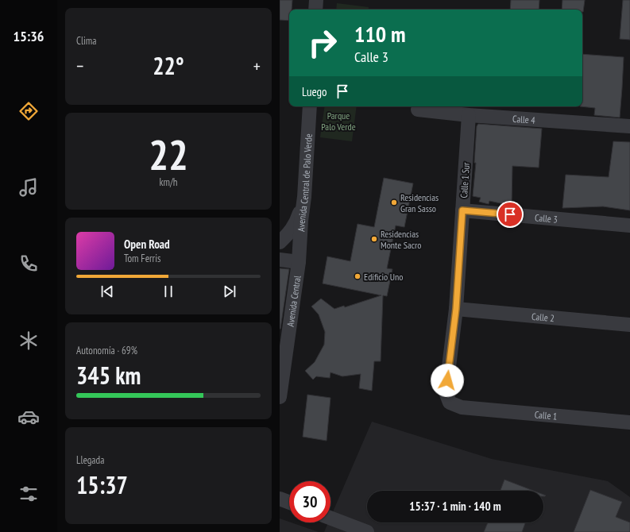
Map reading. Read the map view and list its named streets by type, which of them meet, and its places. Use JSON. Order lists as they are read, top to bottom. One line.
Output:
{"streets":{"street":["Calle 4","Calle 1 Sur","Avenida Central de Palo Verde","Calle 3","Avenida Central","Calle 2","Calle 1"]},"crossings":[["Calle 4","Calle 1 Sur"],["Calle 1 Sur","Calle 3"],["Calle 1 Sur","Calle 2"],["Calle 1 Sur","Calle 1"],["Avenida Central de Palo Verde","Avenida Central"]],"parks":["Parque Palo Verde"],"places":["Residencias Gran Sasso","Residencias Monte Sacro","Edificio Uno"],"page":{"tabs":"15:36","tile":["Clima",["22","km/h"],["Autonomía · 69%","345 km"],["Llegada","15:37"]],"turn":["110 m","Calle 3"],"heat":["−","22°","+"],"then":"Luego","song":["Open Road","Tom Ferris"],"limit":"30","trip":"15:37 · 1 min · 140 m"}}
